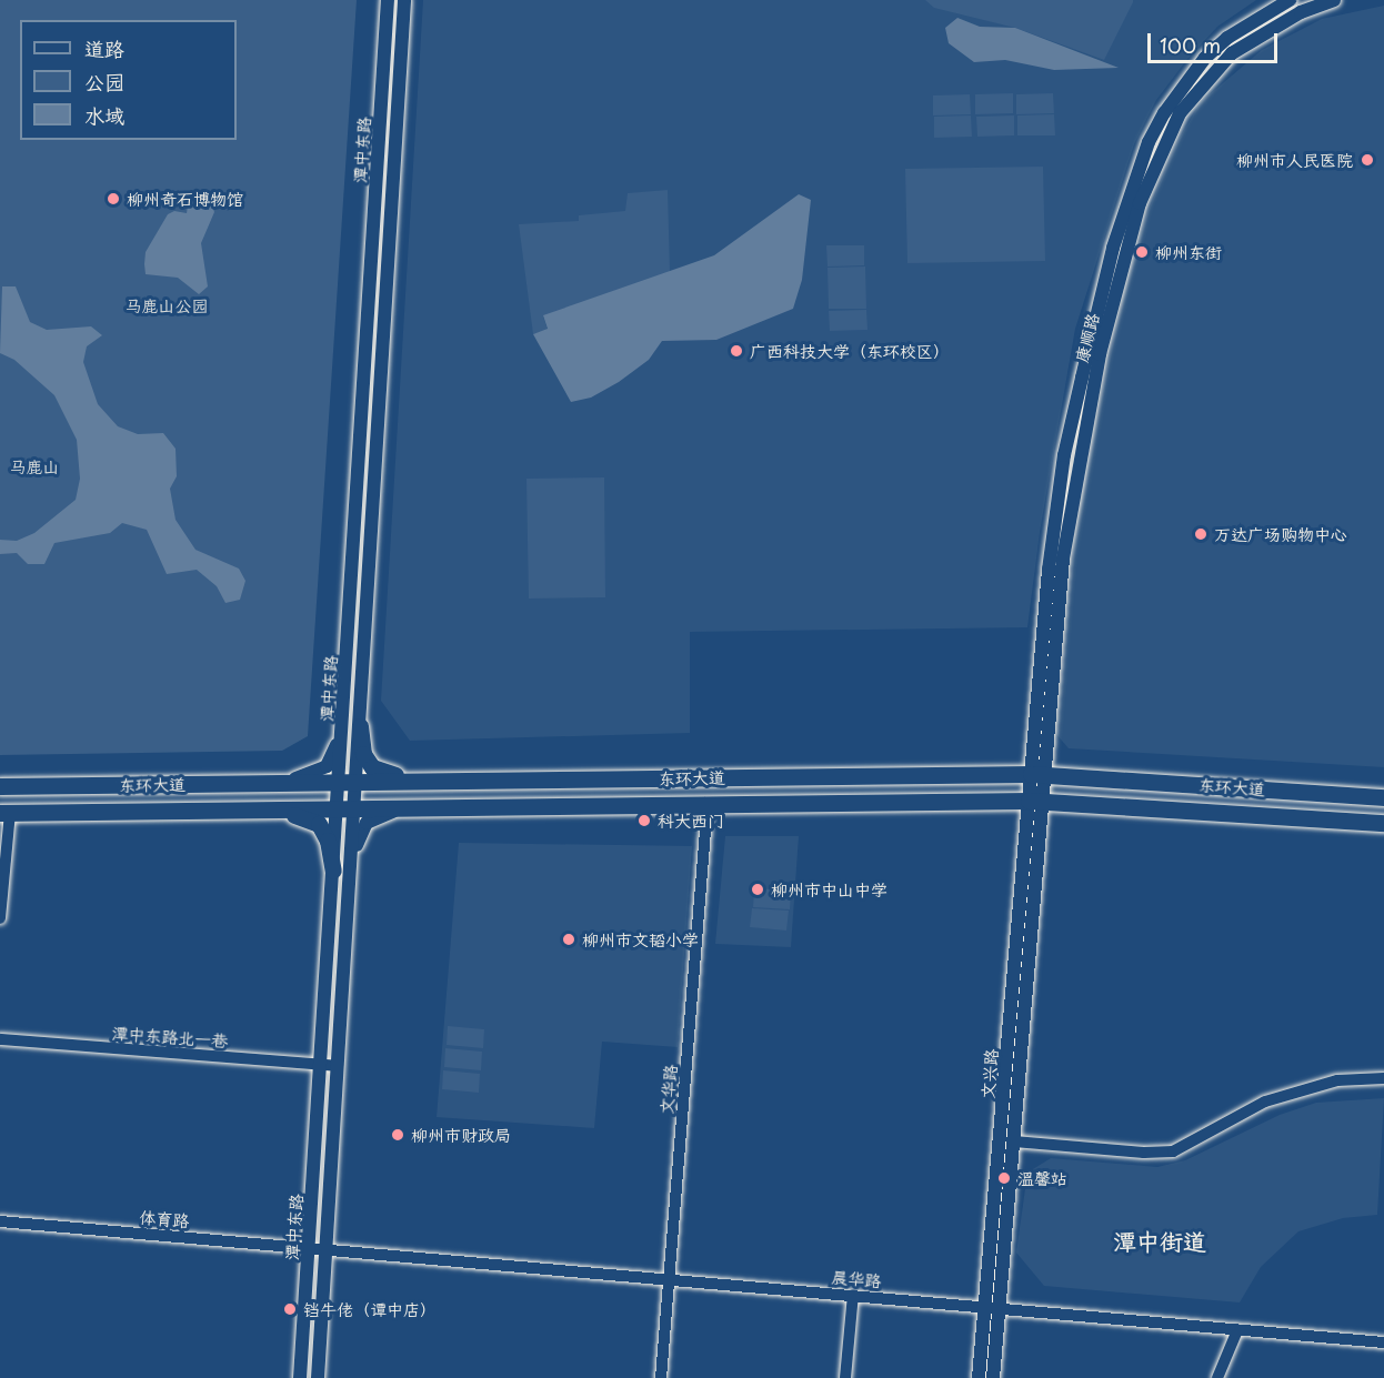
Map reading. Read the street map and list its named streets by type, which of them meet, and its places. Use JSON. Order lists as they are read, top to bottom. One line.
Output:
{"streets":{"highway":["东环大道"],"main road":["潭中东路","康顺路","文兴路"],"street":["潭中东路北一巷","文华路","体育路","晨华路"]},"crossings":[["潭中东路","东环大道"],["潭中东路","潭中东路北一巷"],["潭中东路","体育路"],["潭中东路","晨华路"],["康顺路","东环大道"],["康顺路","文兴路"],["东环大道","文兴路"],["东环大道","文华路"],["文兴路","晨华路"],["文华路","晨华路"],["体育路","晨华路"]],"districts":["潭中街道"],"parks":["马鹿山公园","马鹿山"],"places":["柳州市人民医院","柳州奇石博物馆","柳州东街","广西科技大学（东环校区）","万达广场购物中心","科大西门","柳州市中山中学","柳州市文韬小学","柳州市财政局","温馨站","铛牛佬（谭中店）"],"legend":["道路","公园","水域"],"scale_bar":"100 m"}
